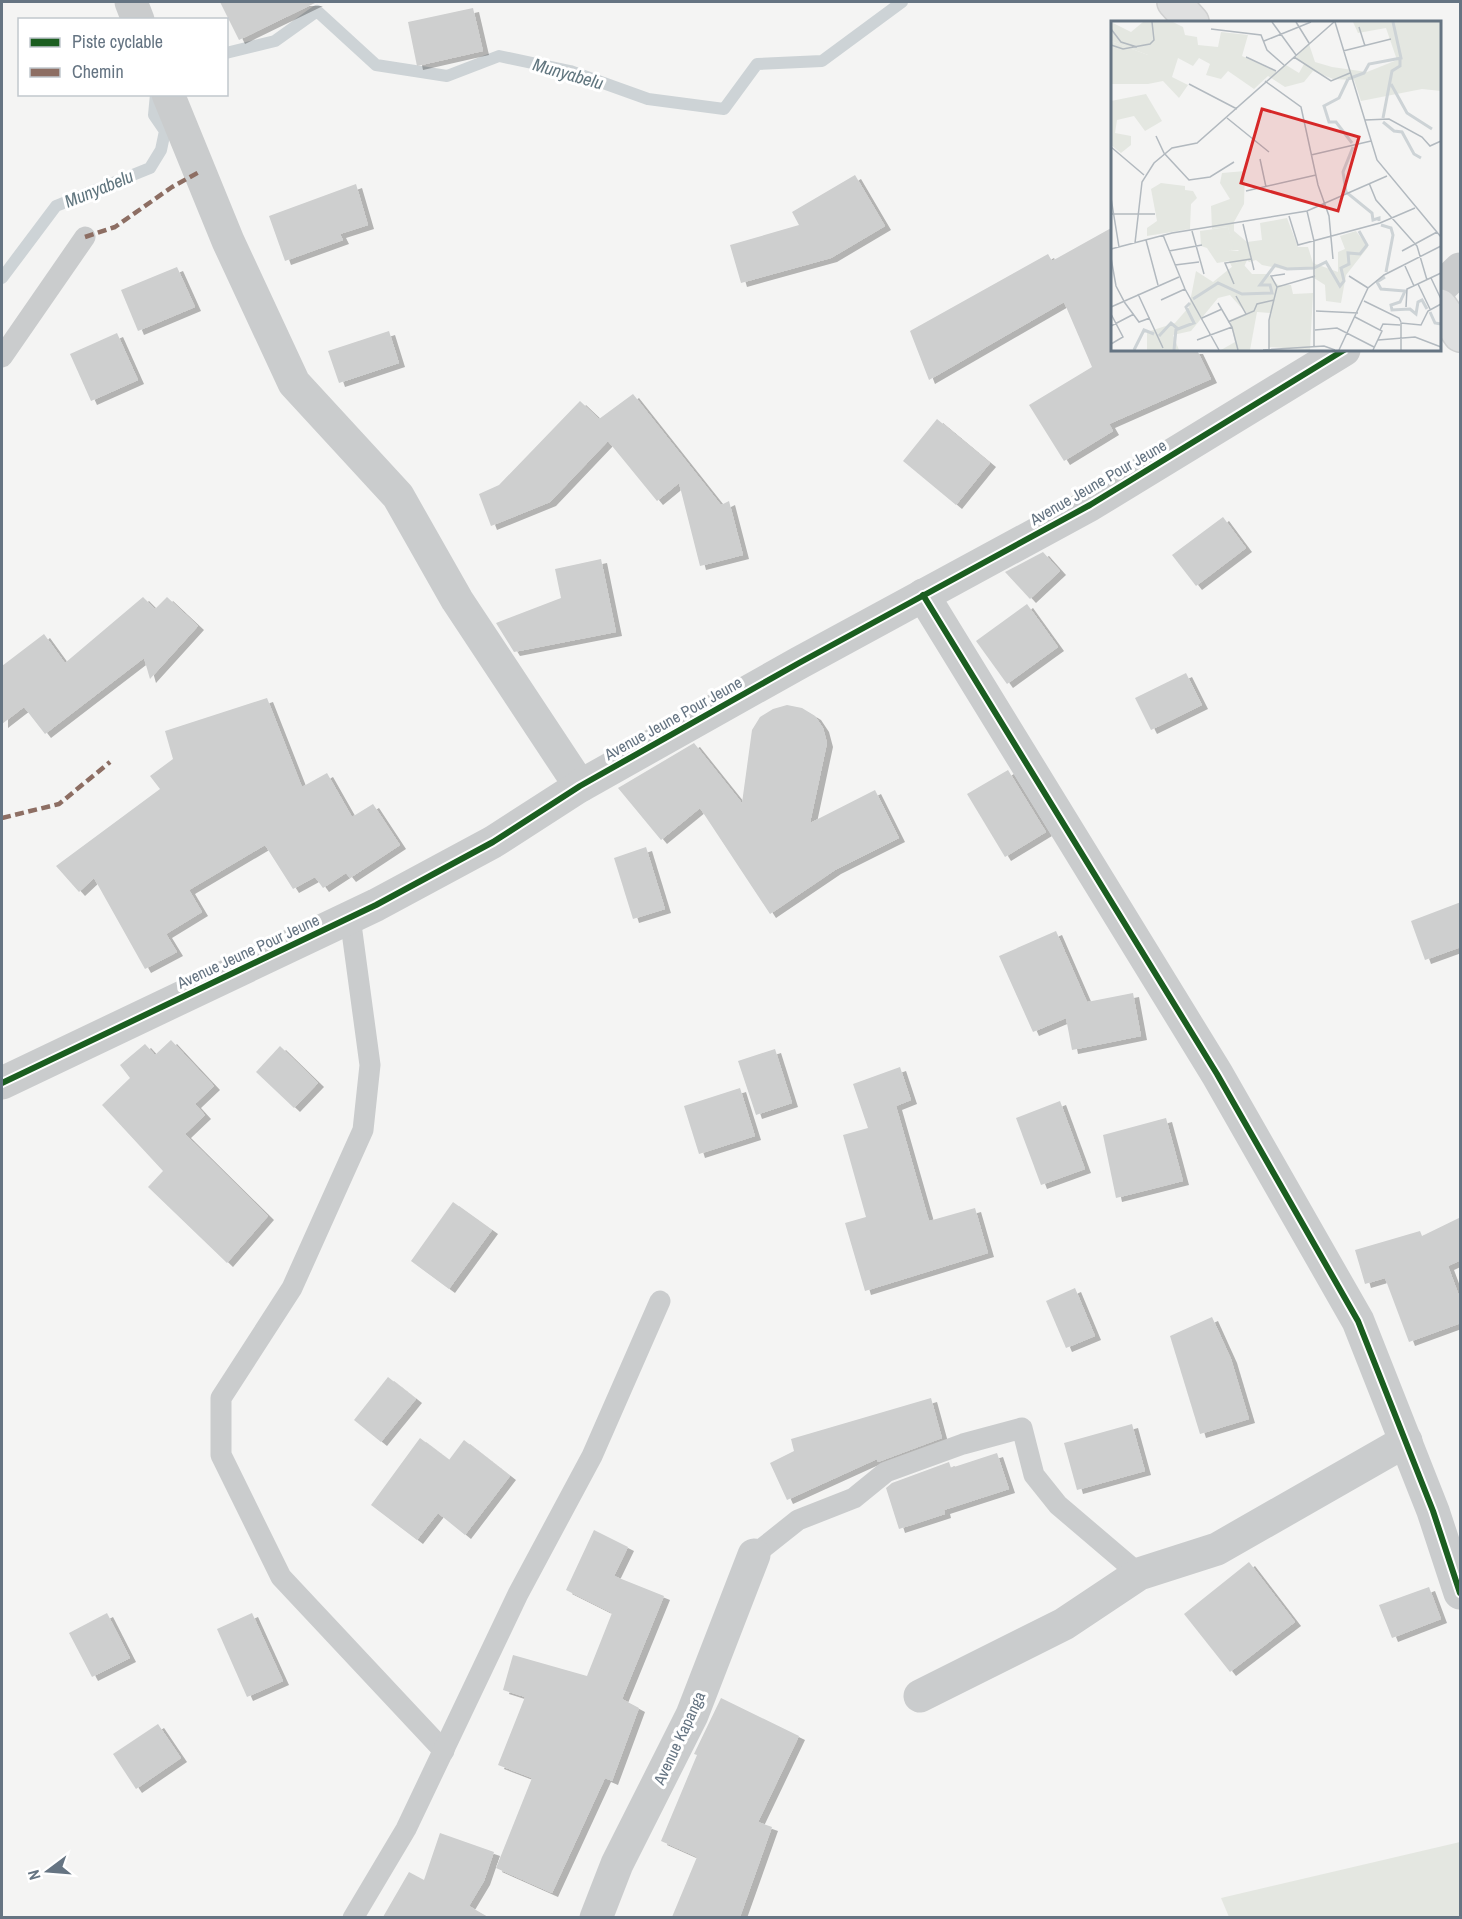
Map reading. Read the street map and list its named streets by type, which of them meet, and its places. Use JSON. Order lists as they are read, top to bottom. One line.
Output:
{"streets":{"street":["Avenue Jeune Pour Jeune","Avenue Kapanga"]},"water":["Munyabelu"],"legend":["Piste cyclable","Chemin"],"north":"left"}
